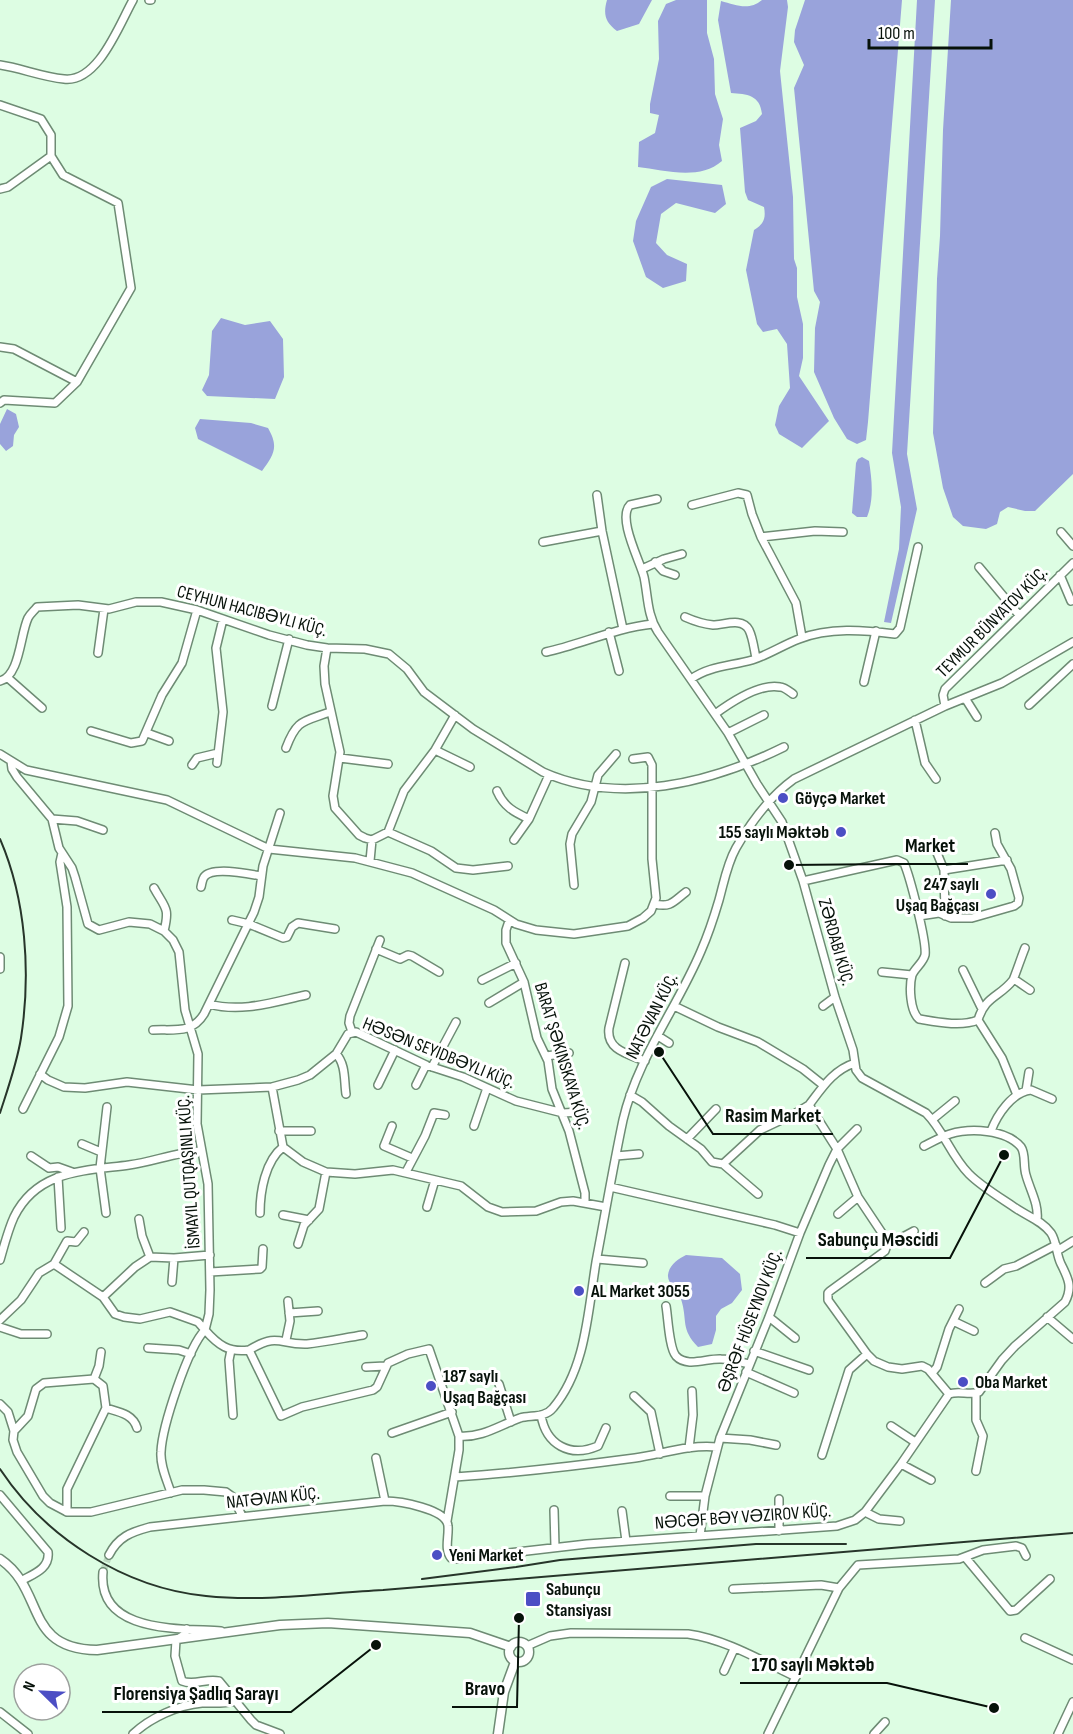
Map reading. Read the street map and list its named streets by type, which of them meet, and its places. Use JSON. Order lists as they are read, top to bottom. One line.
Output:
{"streets":{"street":["TEYMUR BÜNYATOV KÜÇ.","ZƏRDABI KÜÇ.","NATƏVAN KÜÇ.","HƏSƏN SEYIDBƏYLI KÜÇ.","BARAT ŞƏKINSKAYA KÜÇ.","ƏŞRƏF HÜSEYNOV KÜÇ.","NƏCƏF BƏY VƏZIROV KÜÇ."]},"crossings":[["TEYMUR BÜNYATOV KÜÇ.","NATƏVAN KÜÇ."],["ZƏRDABI KÜÇ.","NATƏVAN KÜÇ."],["NATƏVAN KÜÇ.","NƏCƏF BƏY VƏZIROV KÜÇ."],["HƏSƏN SEYIDBƏYLI KÜÇ.","BARAT ŞƏKINSKAYA KÜÇ."],["ƏŞRƏF HÜSEYNOV KÜÇ.","NƏCƏF BƏY VƏZIROV KÜÇ."]],"places":{"other":["Göyçə Market","155 saylı Məktəb","Market","247 saylı Uşaq Bağçası","Rasim Market","Sabunçu Məscidi","AL Market 3055","Oba Market","187 saylı Uşaq Bağçası","Yeni Market","Bravo","Florensiya Şadlıq Sarayı","170 saylı Məktəb"],"transit":["Sabunçu Stansiyası"]},"scale_bar":"100 m","north":"top left"}
